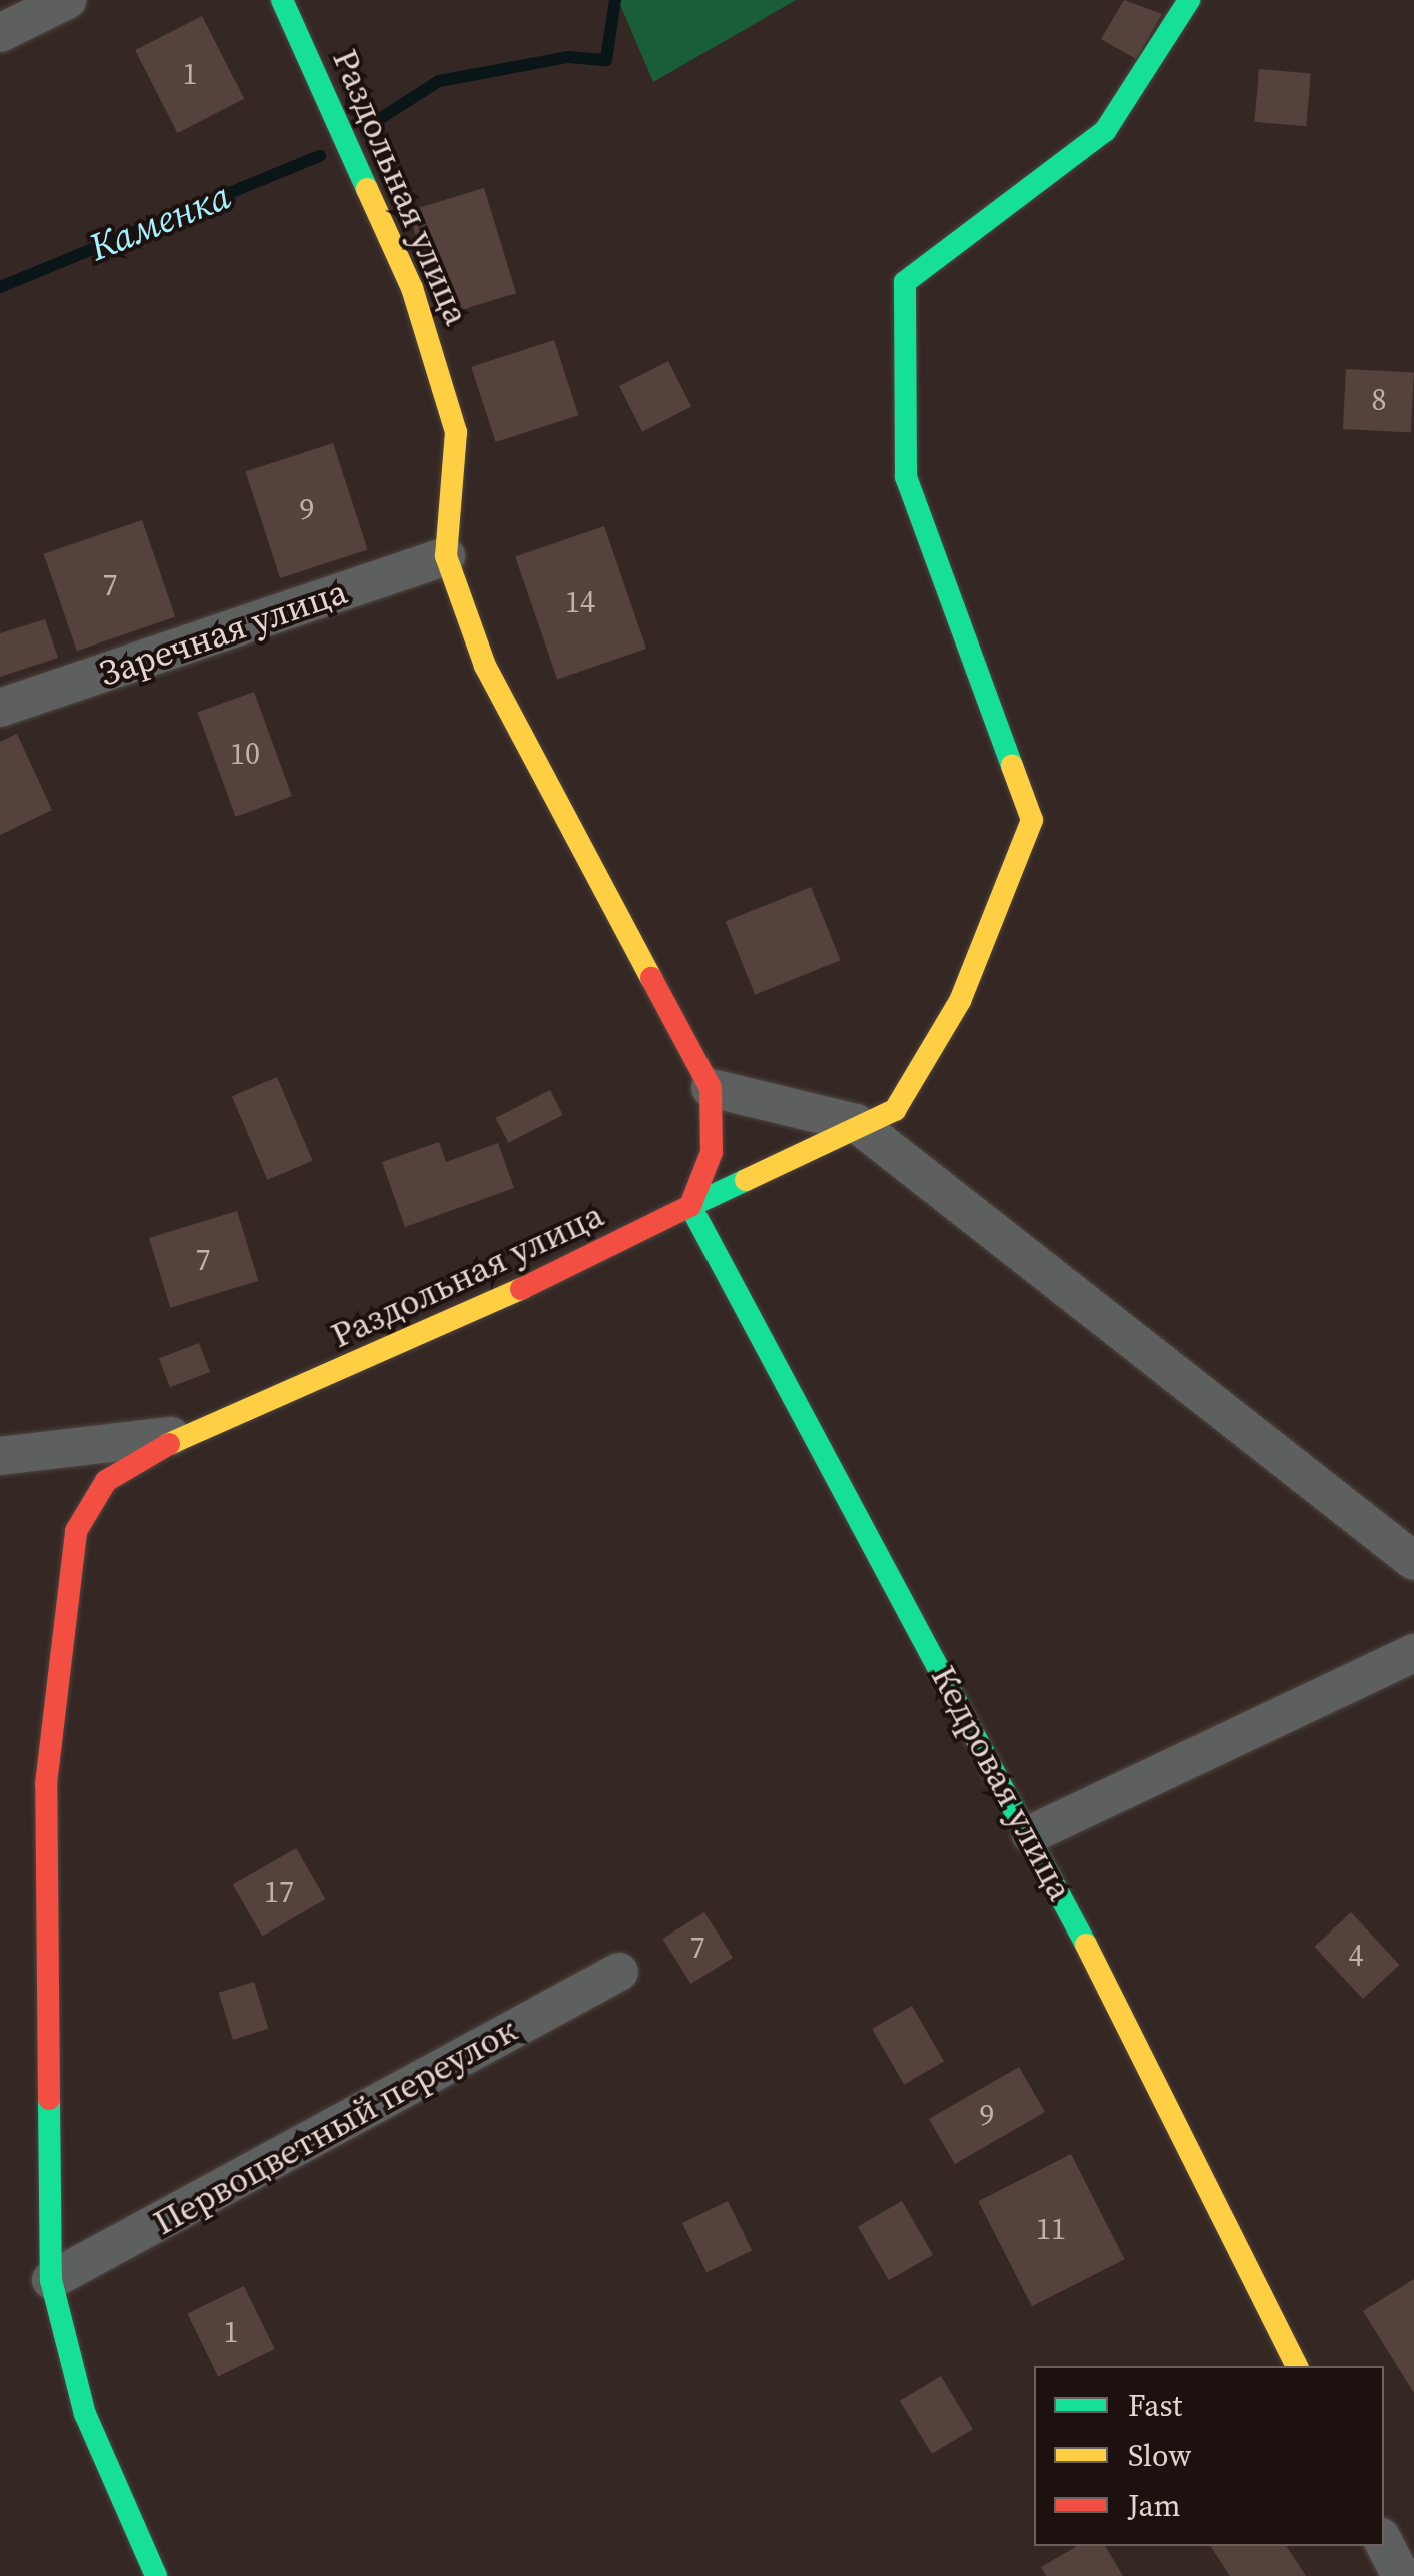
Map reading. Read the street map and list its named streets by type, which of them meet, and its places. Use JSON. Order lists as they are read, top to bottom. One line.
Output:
{"streets":{"street":["Раздольная улица","Заречная улица","Кедровая улица","Первоцветный переулок"]},"crossings":[["Раздольная улица","Заречная улица"],["Раздольная улица","Кедровая улица"],["Раздольная улица","Первоцветный переулок"]],"water":["Каменка"],"house_numbers":["1","8","9","7","14","10","7","17","7","4","9","11","1"],"legend":["Fast","Slow","Jam"]}
